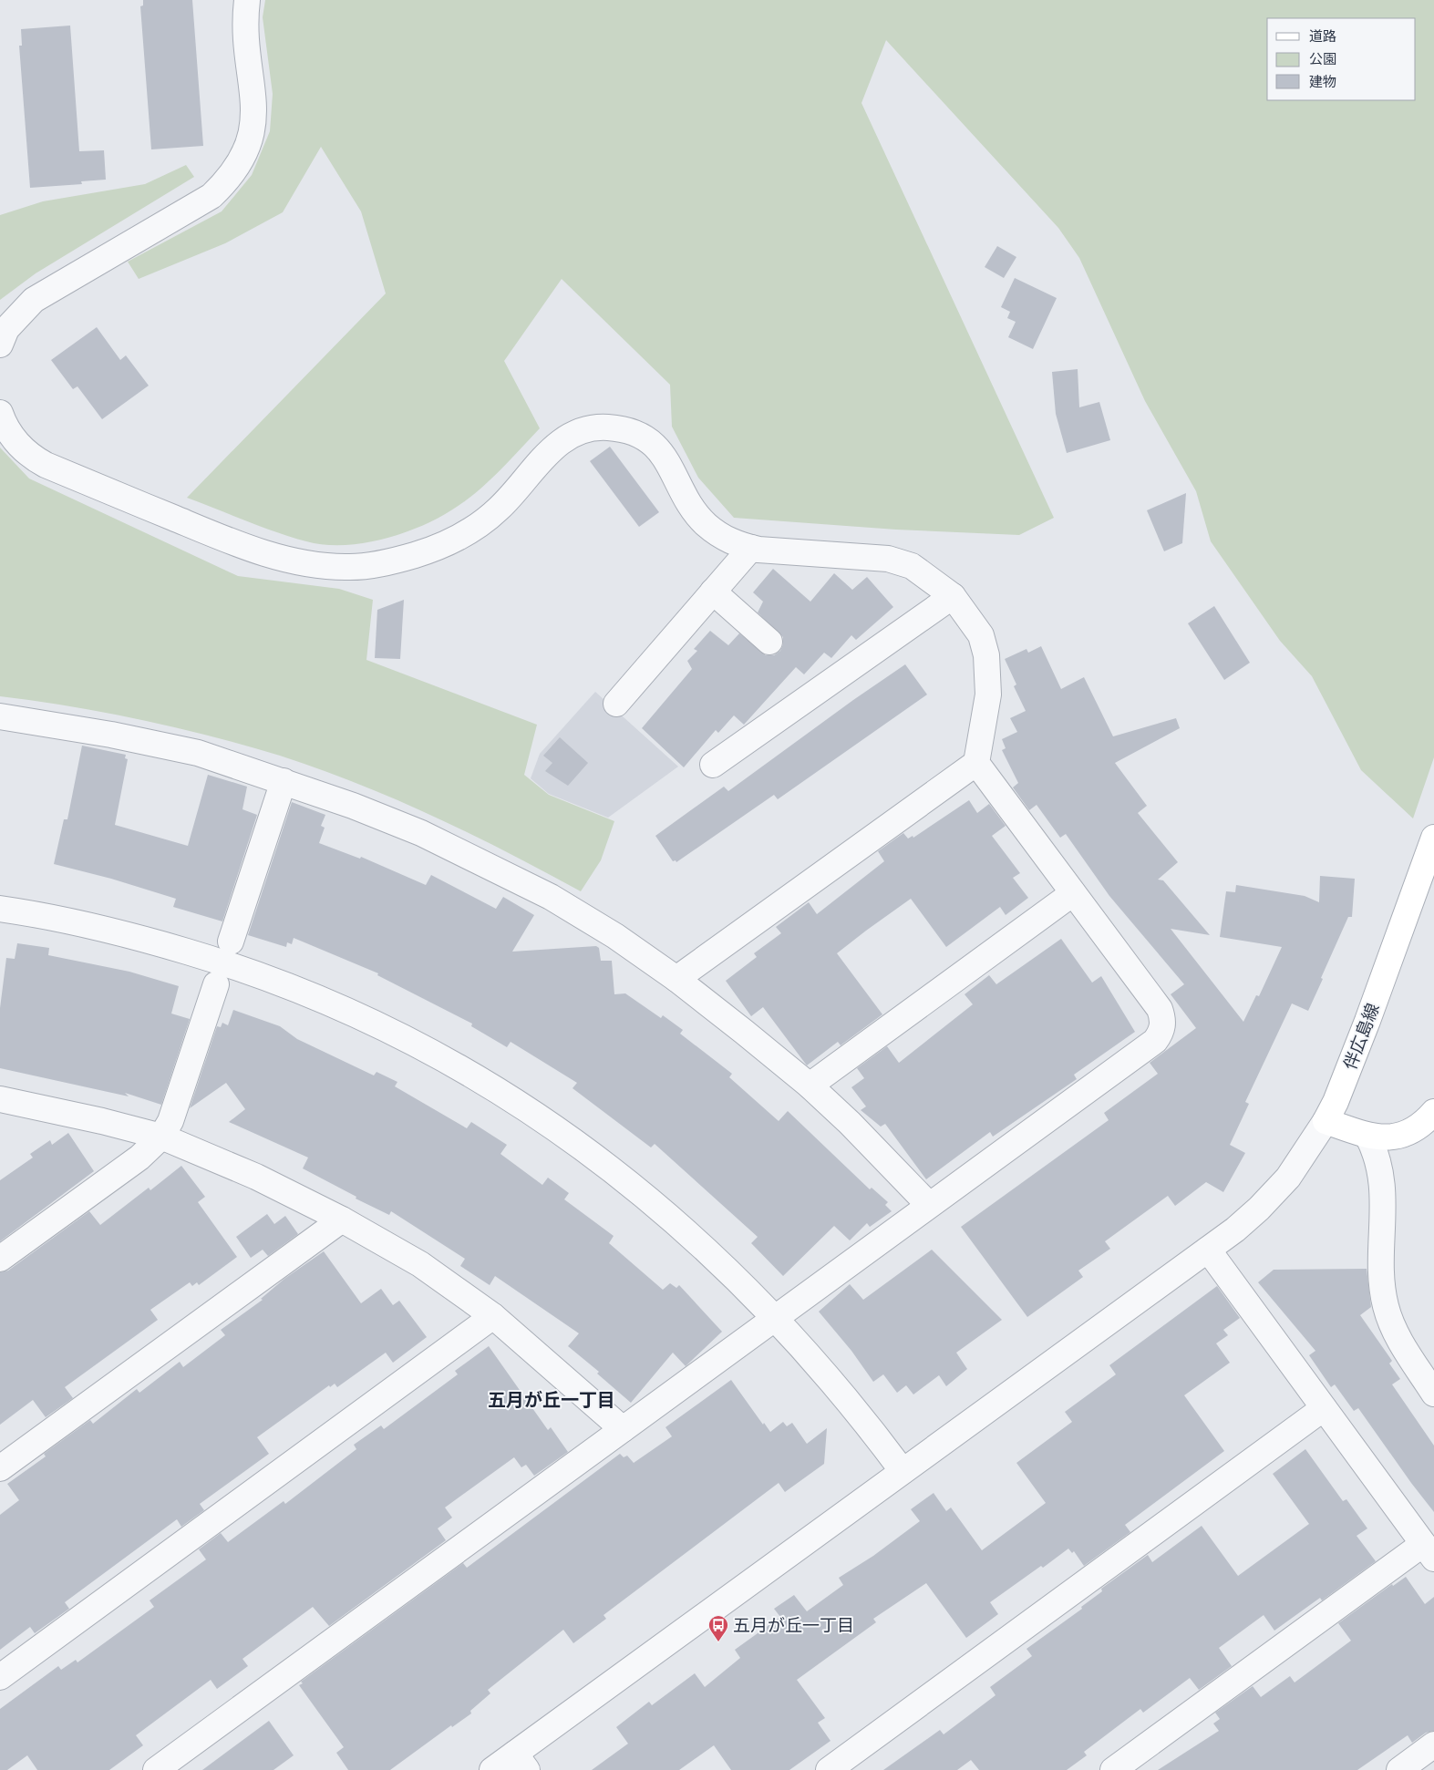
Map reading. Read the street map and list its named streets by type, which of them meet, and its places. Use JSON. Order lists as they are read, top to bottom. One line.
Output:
{"streets":{"main road":["伴広島線"]},"districts":["五月が丘一丁目"],"places":{"bus stop":["五月が丘一丁目"]},"legend":["道路","公園","建物"]}
